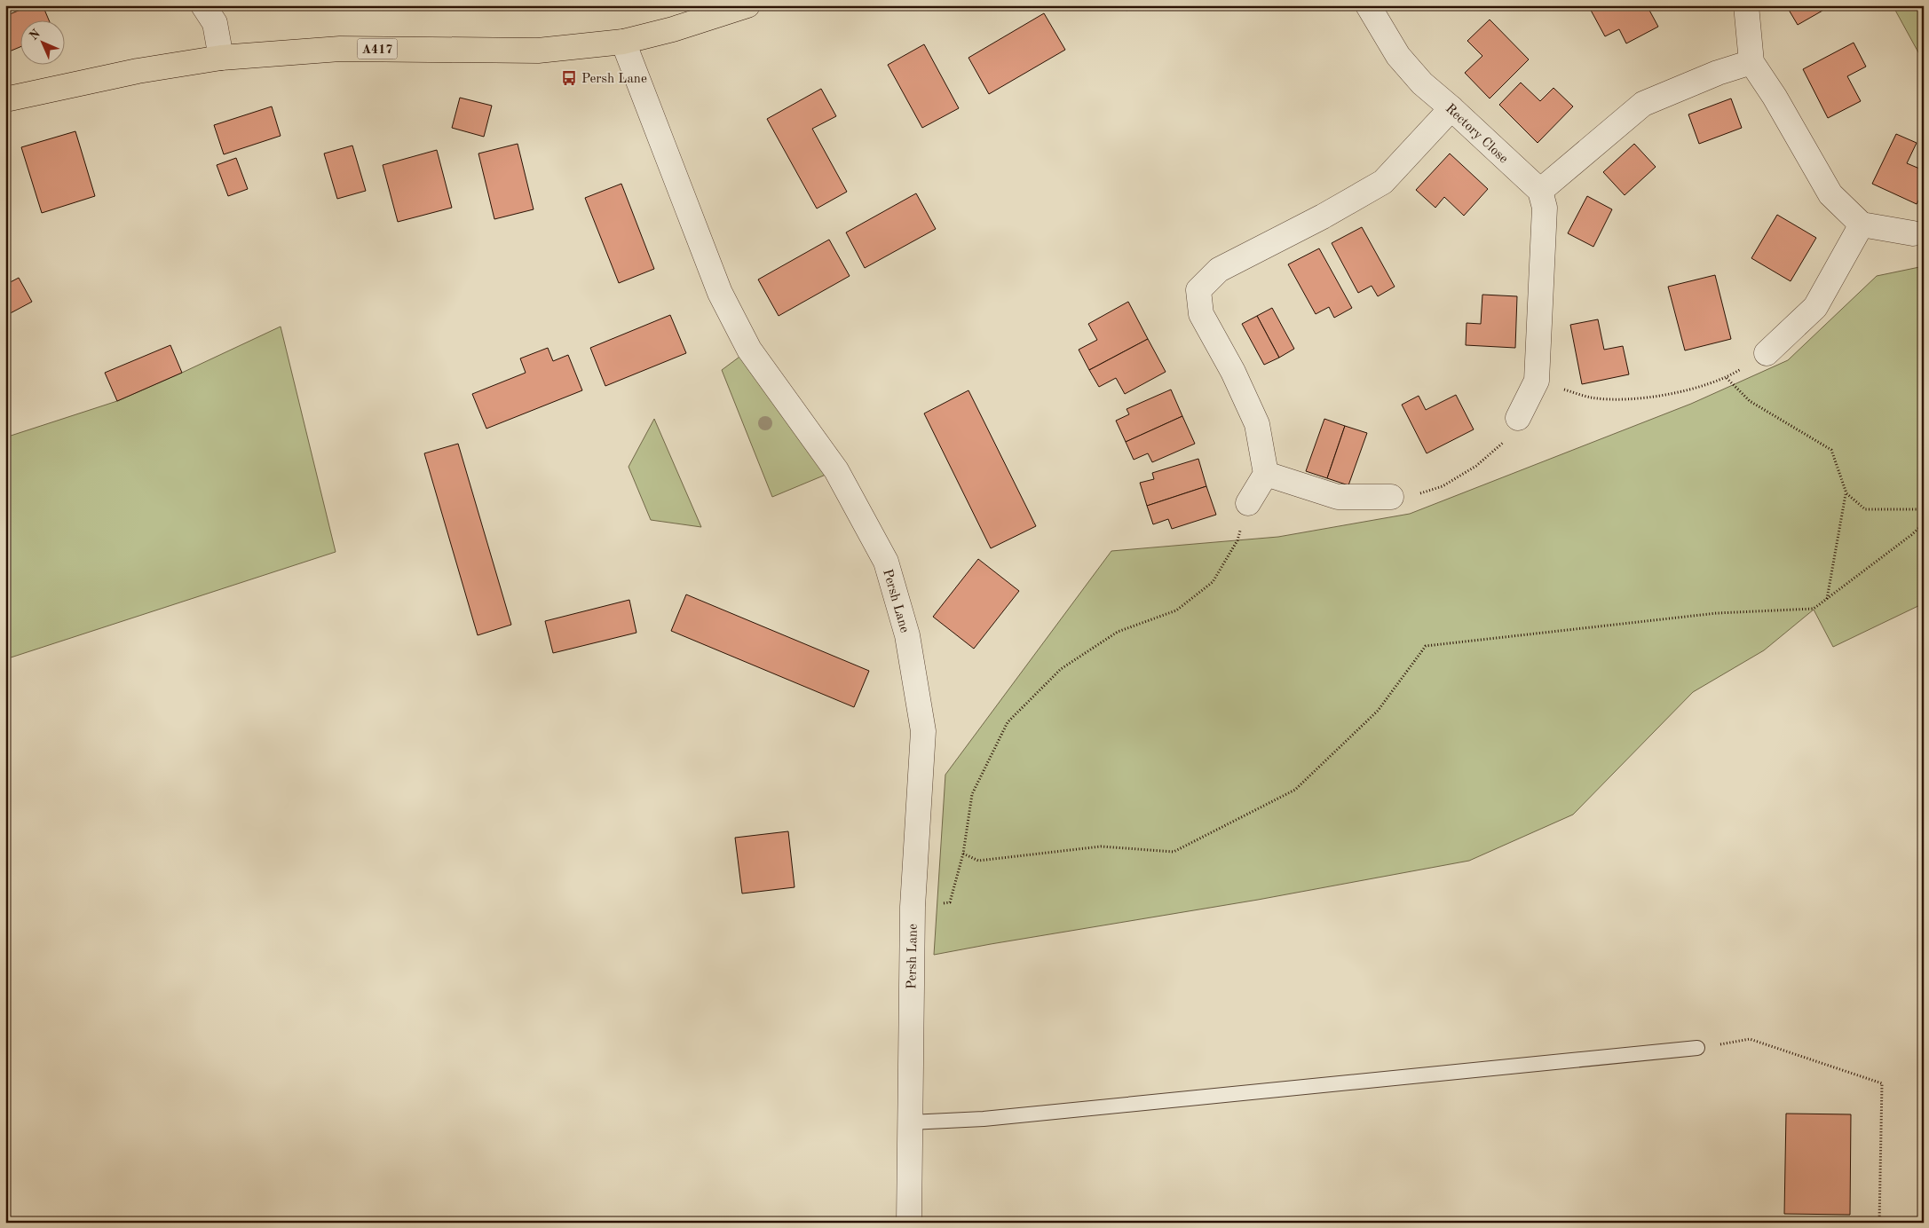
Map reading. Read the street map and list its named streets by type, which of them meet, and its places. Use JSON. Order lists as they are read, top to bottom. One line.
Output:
{"streets":{"highway":["A417"],"street":["Rectory Close","Persh Lane"]},"crossings":[["A417","Persh Lane"]],"places":{"bus stop":["Persh Lane"]},"north":"top left"}
